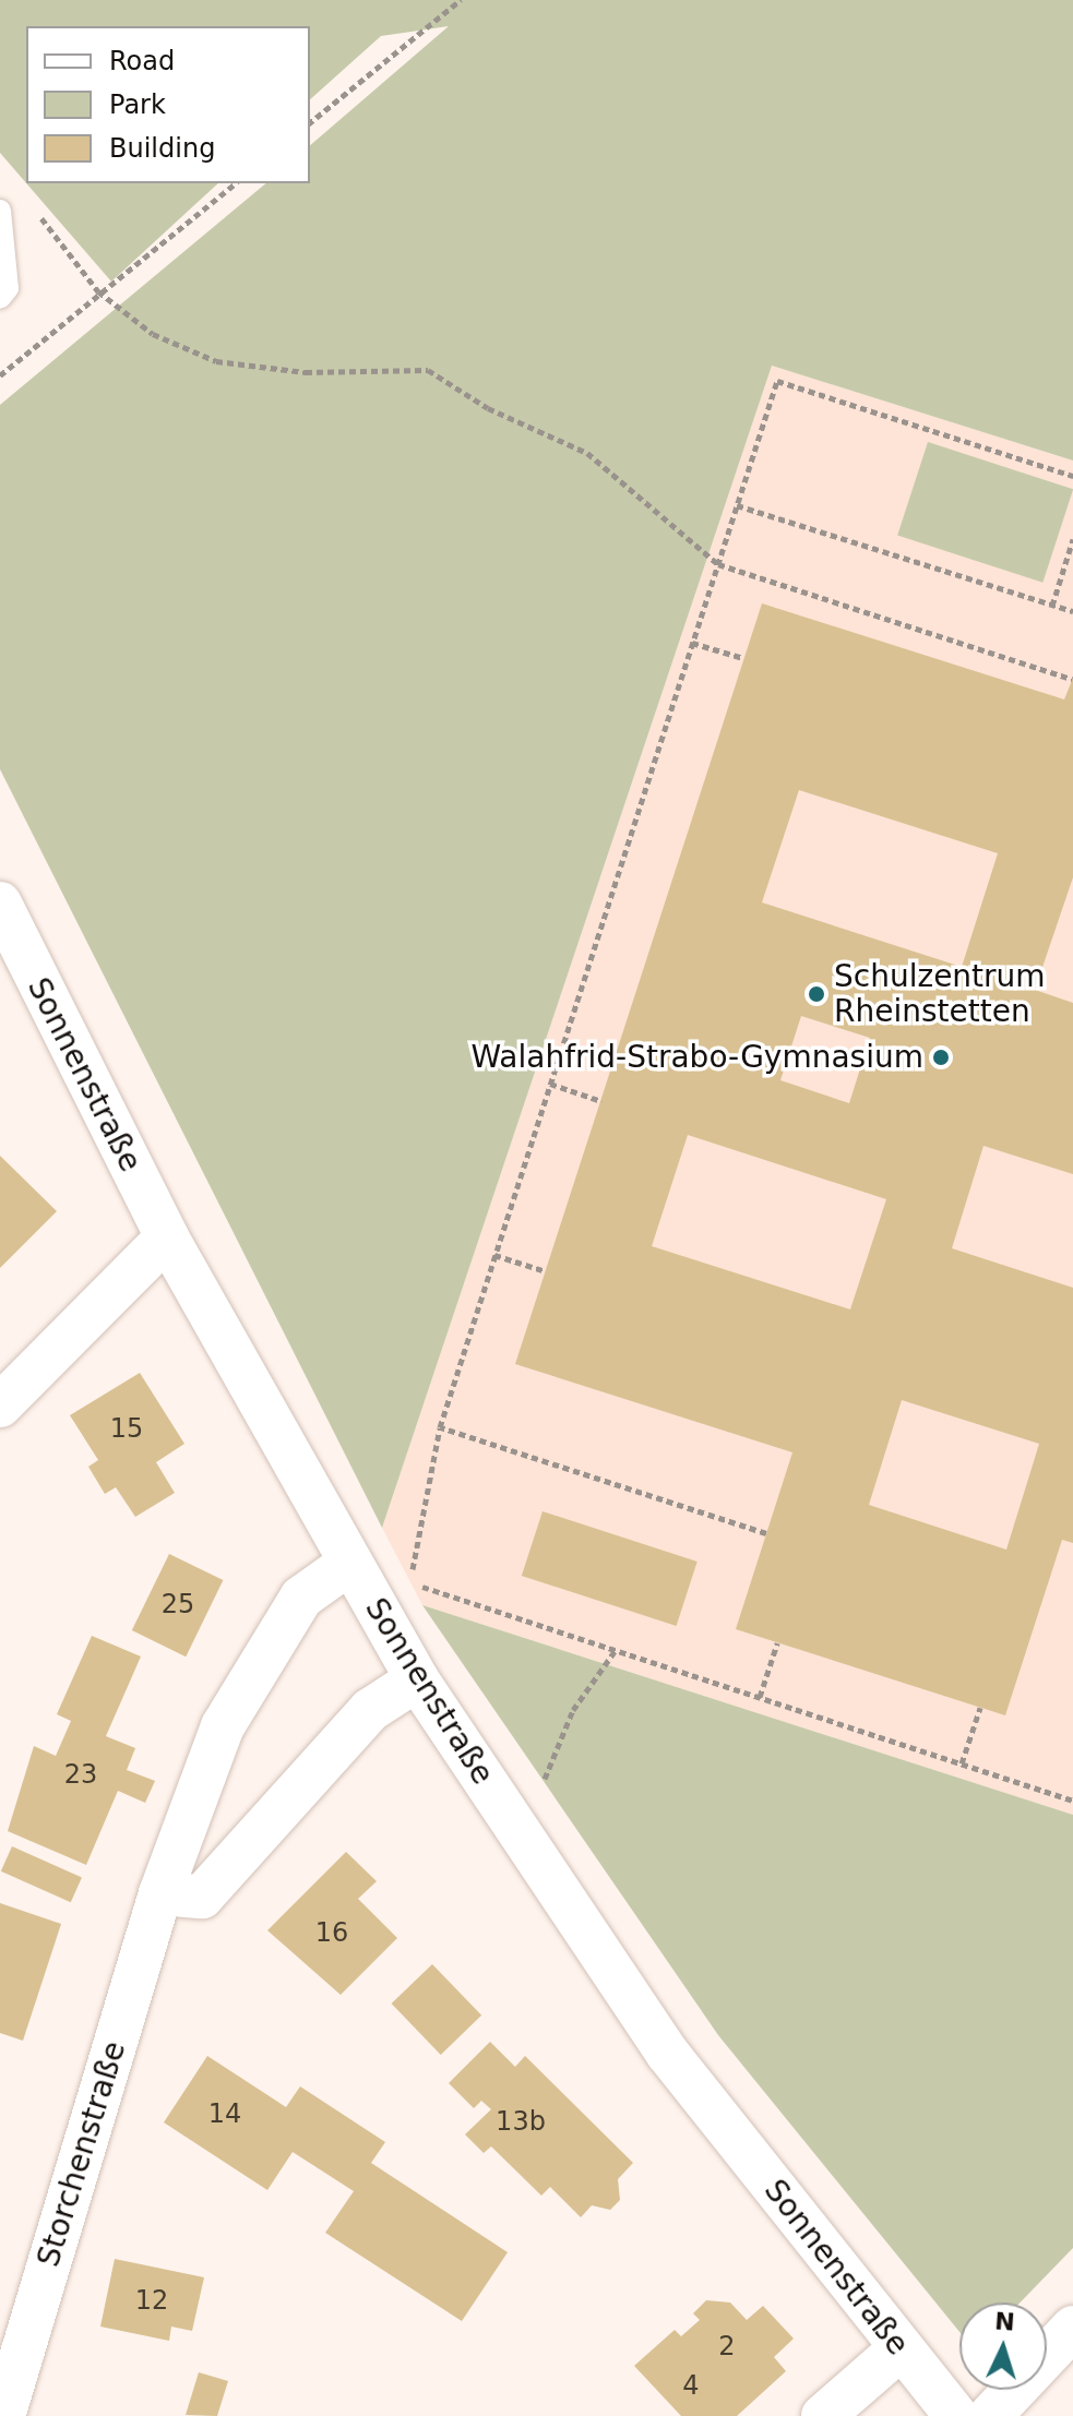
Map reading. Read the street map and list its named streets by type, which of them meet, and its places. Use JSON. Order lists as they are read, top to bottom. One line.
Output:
{"streets":{"street":["Sonnenstraße","Storchenstraße"]},"crossings":[["Sonnenstraße","Storchenstraße"]],"places":["Schulzentrum Rheinstetten","Walahfrid-Strabo-Gymnasium"],"house_numbers":["15","25","23","16","14","13b","12","2","4"],"legend":["Road","Park","Building"],"north":"top"}
